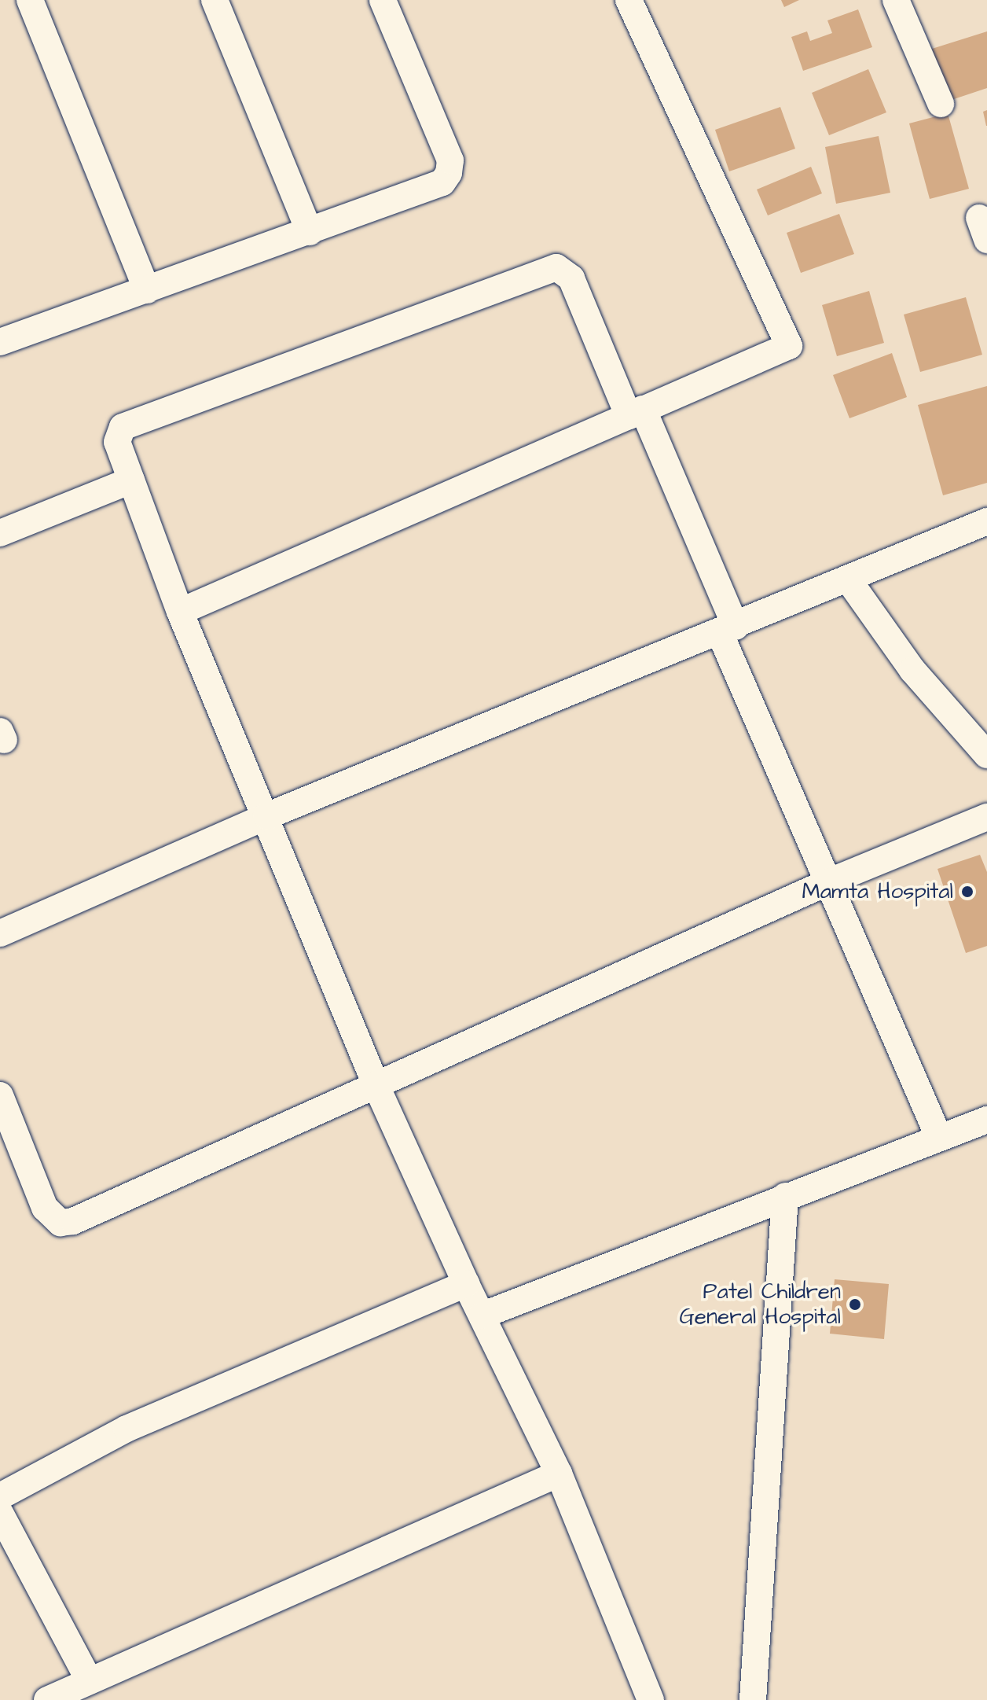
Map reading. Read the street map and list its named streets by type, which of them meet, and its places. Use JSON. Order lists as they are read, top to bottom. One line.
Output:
{"places":["Mamta Hospital","Patel Children General Hospital"]}
